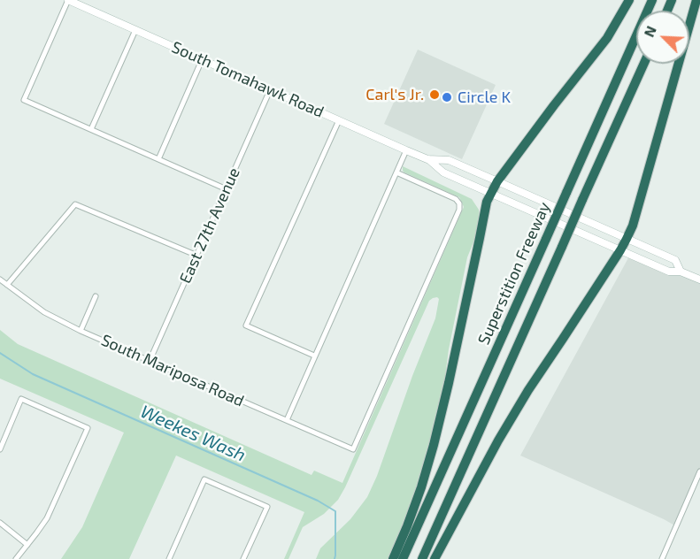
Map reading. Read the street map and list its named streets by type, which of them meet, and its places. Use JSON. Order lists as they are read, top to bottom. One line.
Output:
{"streets":{"highway":["Superstition Freeway"],"main road":["South Tomahawk Road"],"street":["East 27th Avenue","South Mariposa Road"]},"crossings":[["South Tomahawk Road","East 27th Avenue"],["East 27th Avenue","South Mariposa Road"]],"water":["Weekes Wash"],"places":["Carl's Jr.","Circle K"],"north":"top left"}
